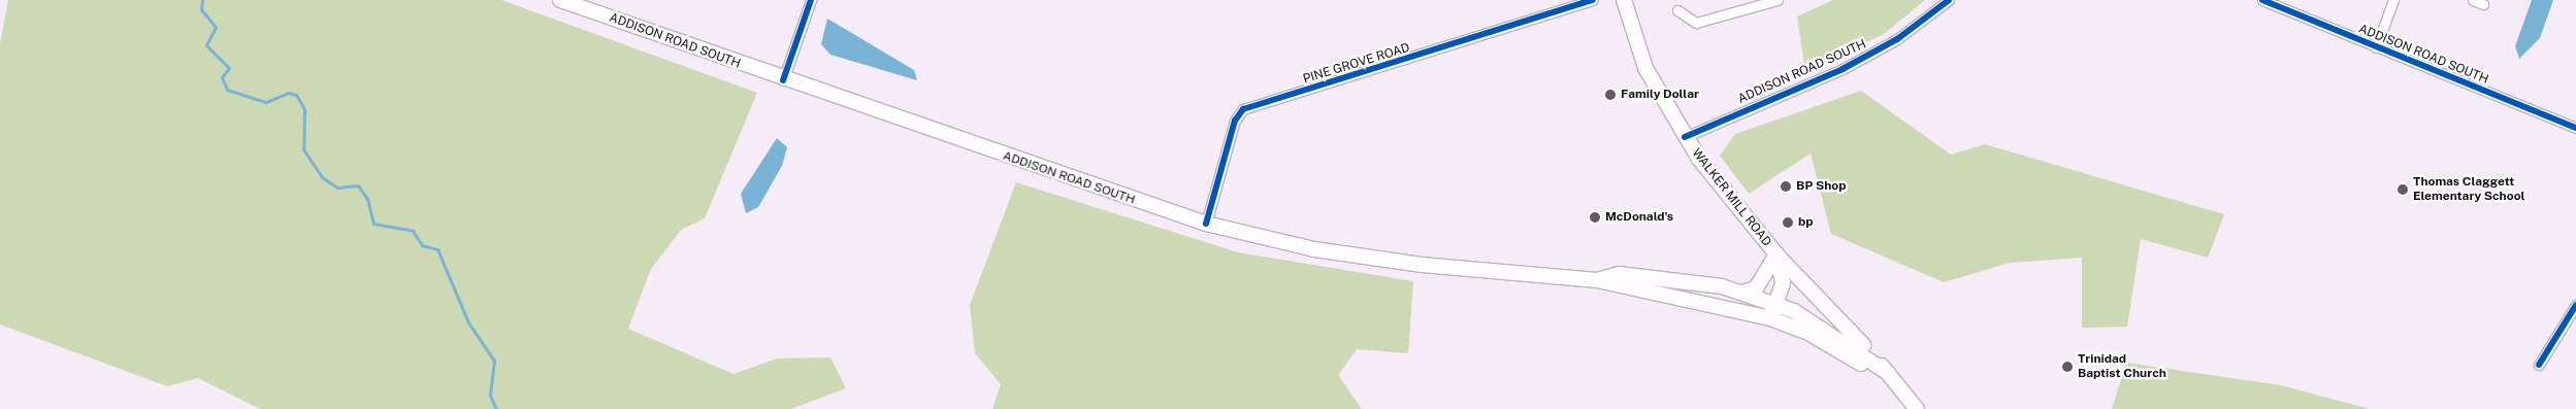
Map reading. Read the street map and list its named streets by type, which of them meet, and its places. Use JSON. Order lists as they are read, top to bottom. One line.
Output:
{"streets":{"main road":["ADDISON ROAD SOUTH","WALKER MILL ROAD"],"street":["PINE GROVE ROAD"]},"crossings":[["ADDISON ROAD SOUTH","PINE GROVE ROAD"],["ADDISON ROAD SOUTH","WALKER MILL ROAD"]],"places":["Family Dollar","BP Shop","Thomas Claggett Elementary School","McDonald's","bp","Trinidad Baptist Church"]}
